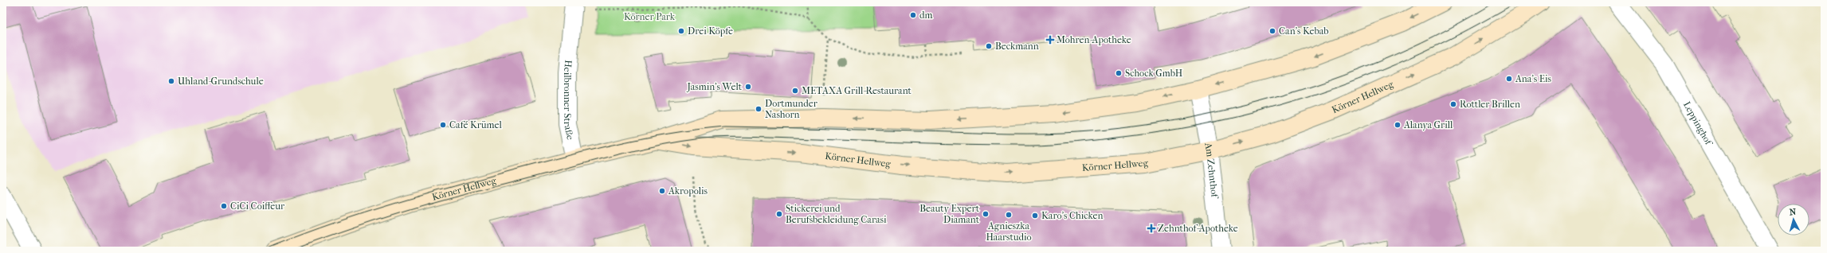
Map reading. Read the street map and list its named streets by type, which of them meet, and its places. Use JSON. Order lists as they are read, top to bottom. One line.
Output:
{"streets":{"main road":["Körner Hellweg"],"street":["Heilbronner Straße","Leppinghof","Am Zehnthof"]},"crossings":[["Körner Hellweg","Heilbronner Straße"],["Körner Hellweg","Am Zehnthof"]],"parks":["Körner Park"],"places":{"other":["dm","Drei Köpfe","Can's Kebab","Beckmann","Schock GmbH","Ana's Eis","Uhland-Grundschule","Jasmin's Welt","METAXA Grill-Restaurant","Rottler Brillen","Dortmunder Nashorn","Café Krümel","Alanya Grill","Akropolis","CiCi Coiffeur","Stickerei und Berufsbekleidung Carasi","Beauty Expert Diamant","Agnieszka Haarstudio","Karo's Chicken"],"health":["Mohren-Apotheke","Zehnthof-Apotheke"]},"north":"top"}
